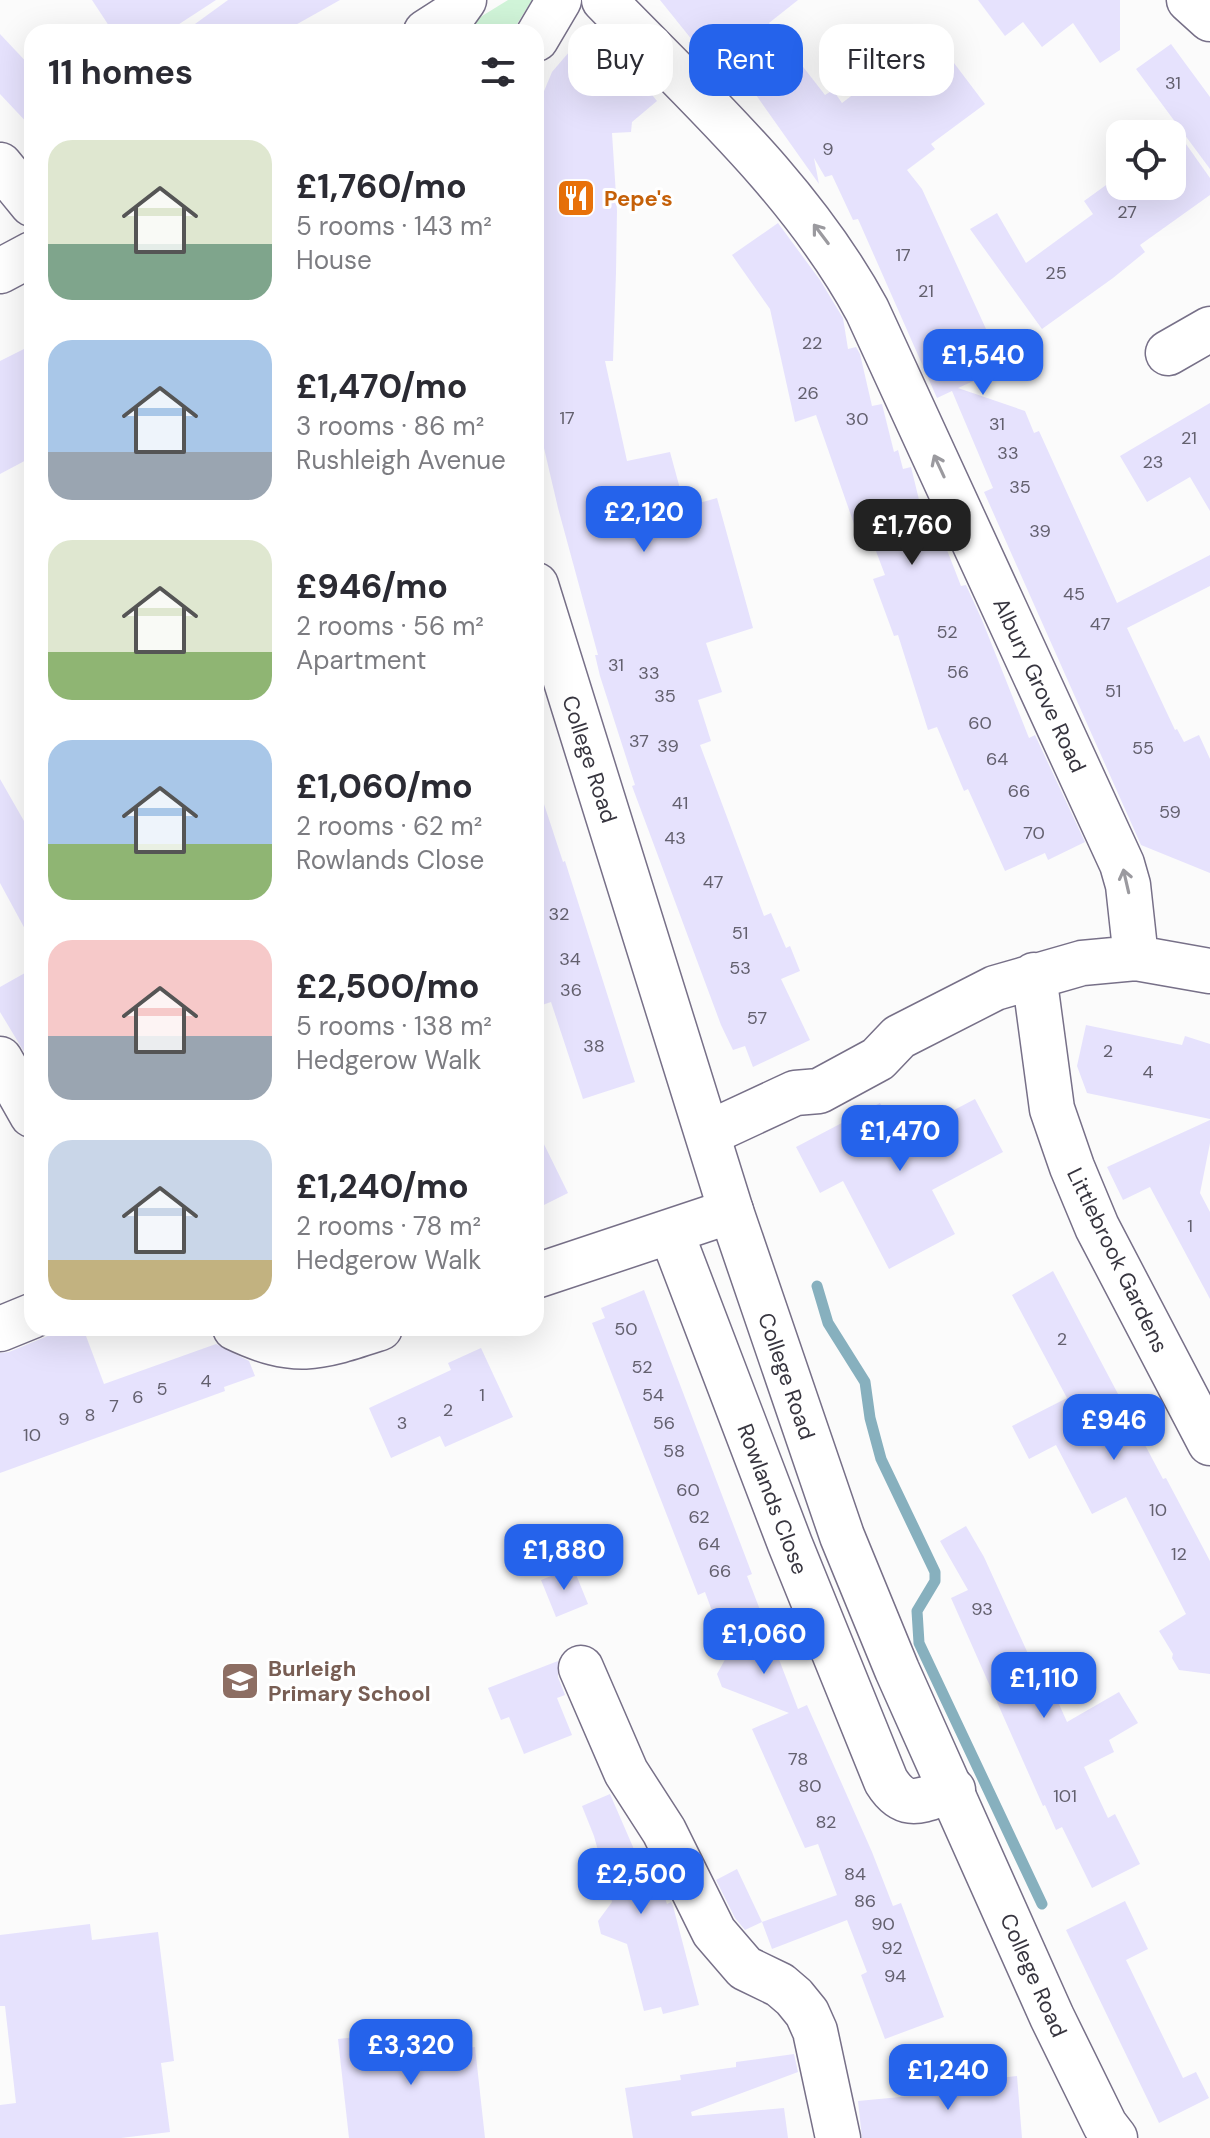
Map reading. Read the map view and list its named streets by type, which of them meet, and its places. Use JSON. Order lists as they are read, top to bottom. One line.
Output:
{"streets":{"street":["Albury Grove Road","College Road","Littlebrook Gardens","Rowlands Close"]},"crossings":[["College Road","Rowlands Close"]],"one_way":["Albury Grove Road"],"places":{"restaurant":["Pepe's"],"school or university":["Burleigh Primary School"]},"house_numbers":["31","9","27","17","25","21","22","26","17","30","31","21","33","23","35","39","45","47","52","31","56","33","51","35","60","37","39","55","64","66","41","59","70","43","47","32","51","34","53","36","57","38","2","4","1","50","2","52","4","5","1","54","6","7","2","8","9","3","56","10","58","60","10","62","64","12","66","93","78","80","101","82","84","86","90","92","94"],"page":{"chip":["Buy","Rent","Filters"],"heading":"11 homes","list":[{"name":"£1,760/mo","note":"5 rooms · 143 m² · House"},{"name":"£1,470/mo","note":"3 rooms · 86 m² · Rushleigh Avenue"},{"name":"£946/mo","note":"2 rooms · 56 m² · Apartment"},{"name":"£1,060/mo","note":"2 rooms · 62 m² · Rowlands Close"},{"name":"£2,500/mo","note":"5 rooms · 138 m² · Hedgerow Walk"},{"name":"£1,240/mo","note":"2 rooms · 78 m² · Hedgerow Walk"}],"price":["£1,540","£2,120","£1,760","£1,470","£946","£1,880","£1,060","£1,110","£2,500","£3,320","£1,240"]}}
